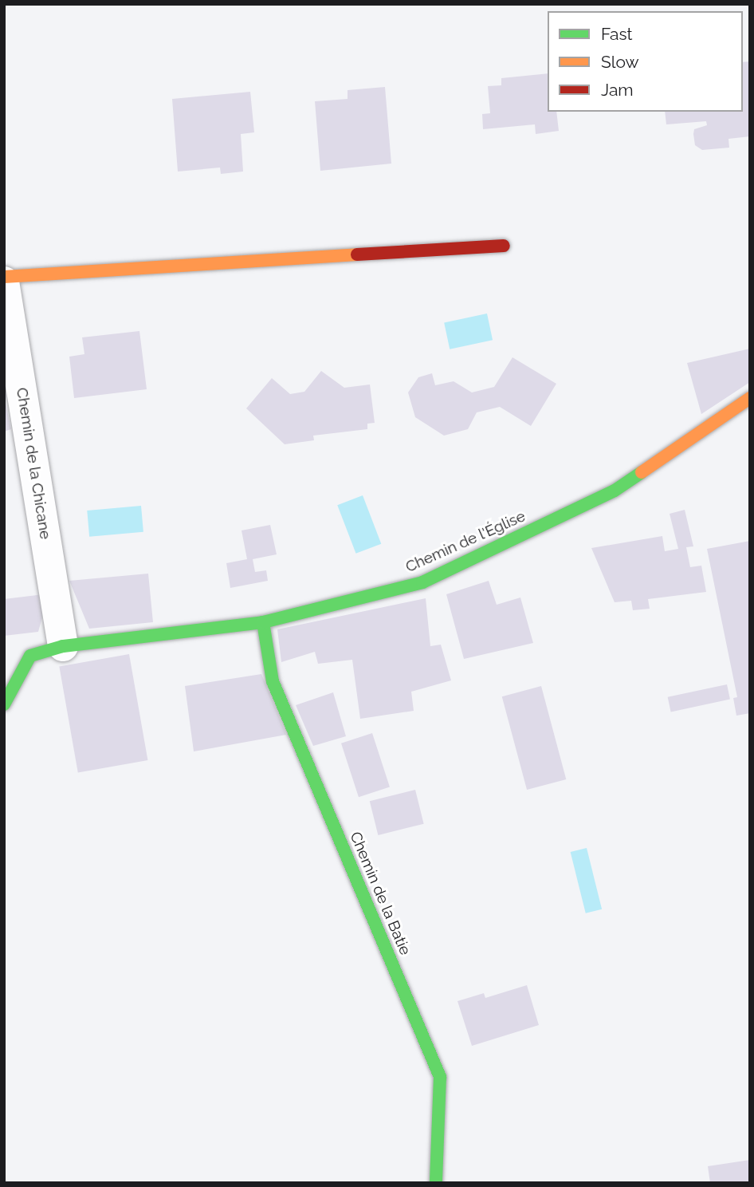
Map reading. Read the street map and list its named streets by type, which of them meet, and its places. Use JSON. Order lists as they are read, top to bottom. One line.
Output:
{"streets":{"street":["Chemin de la Chicane","Chemin de l'Église","Chemin de la Batie"]},"crossings":[["Chemin de la Chicane","Chemin de l'Église"],["Chemin de l'Église","Chemin de la Batie"]],"legend":["Fast","Slow","Jam"]}
